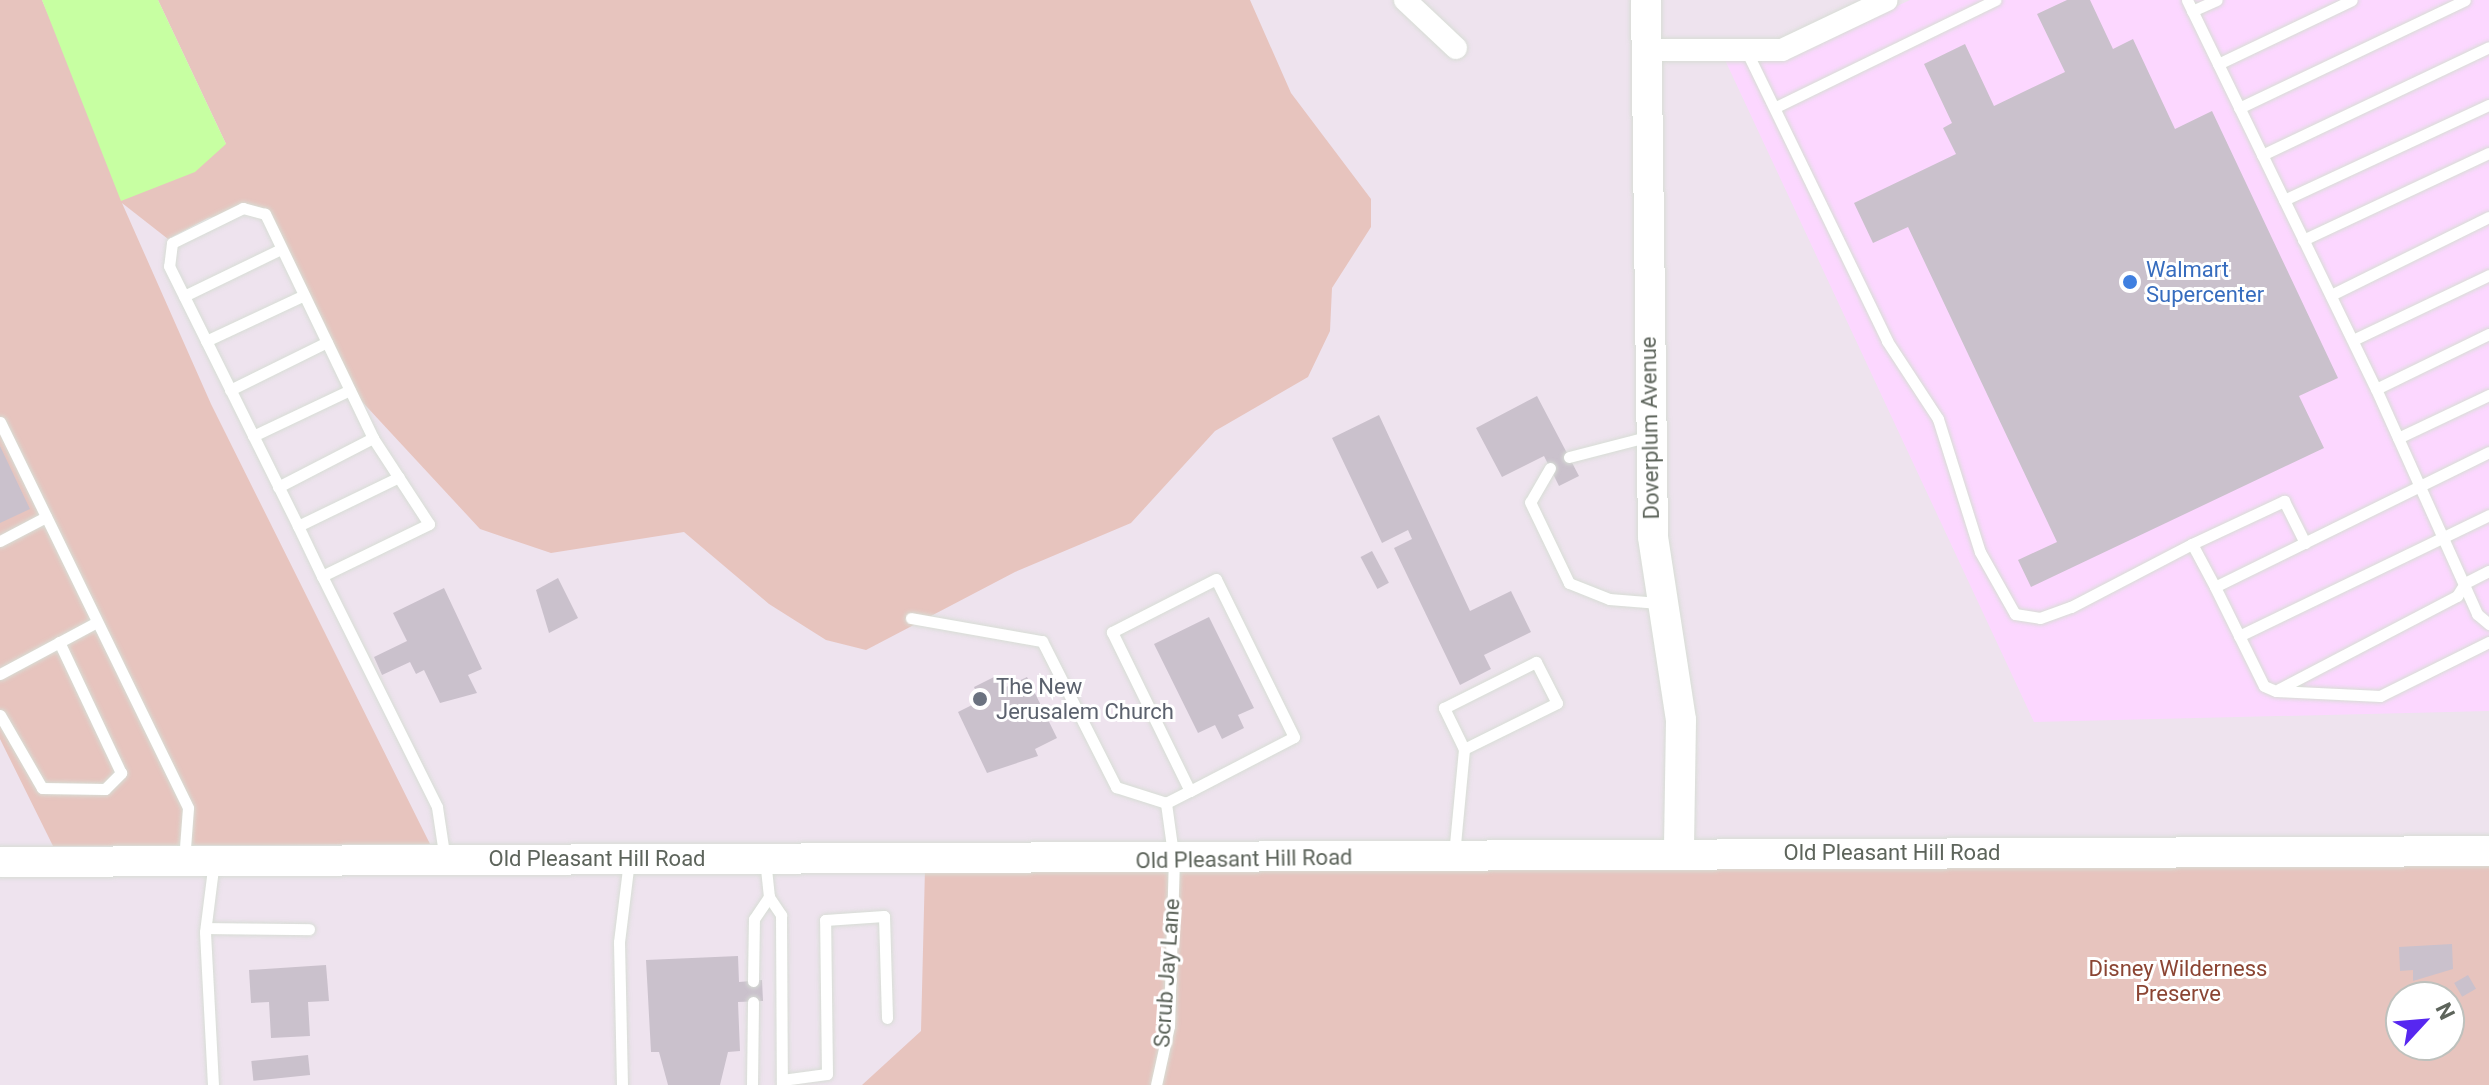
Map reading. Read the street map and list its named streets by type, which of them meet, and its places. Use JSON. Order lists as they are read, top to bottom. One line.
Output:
{"streets":{"street":["Doverplum Avenue","Old Pleasant Hill Road"],"lane":["Scrub Jay Lane"]},"crossings":[["Doverplum Avenue","Old Pleasant Hill Road"],["Old Pleasant Hill Road","Scrub Jay Lane"]],"parks":["Disney Wilderness Preserve"],"places":["Walmart Supercenter","The New Jerusalem Church"],"north":"top right"}
